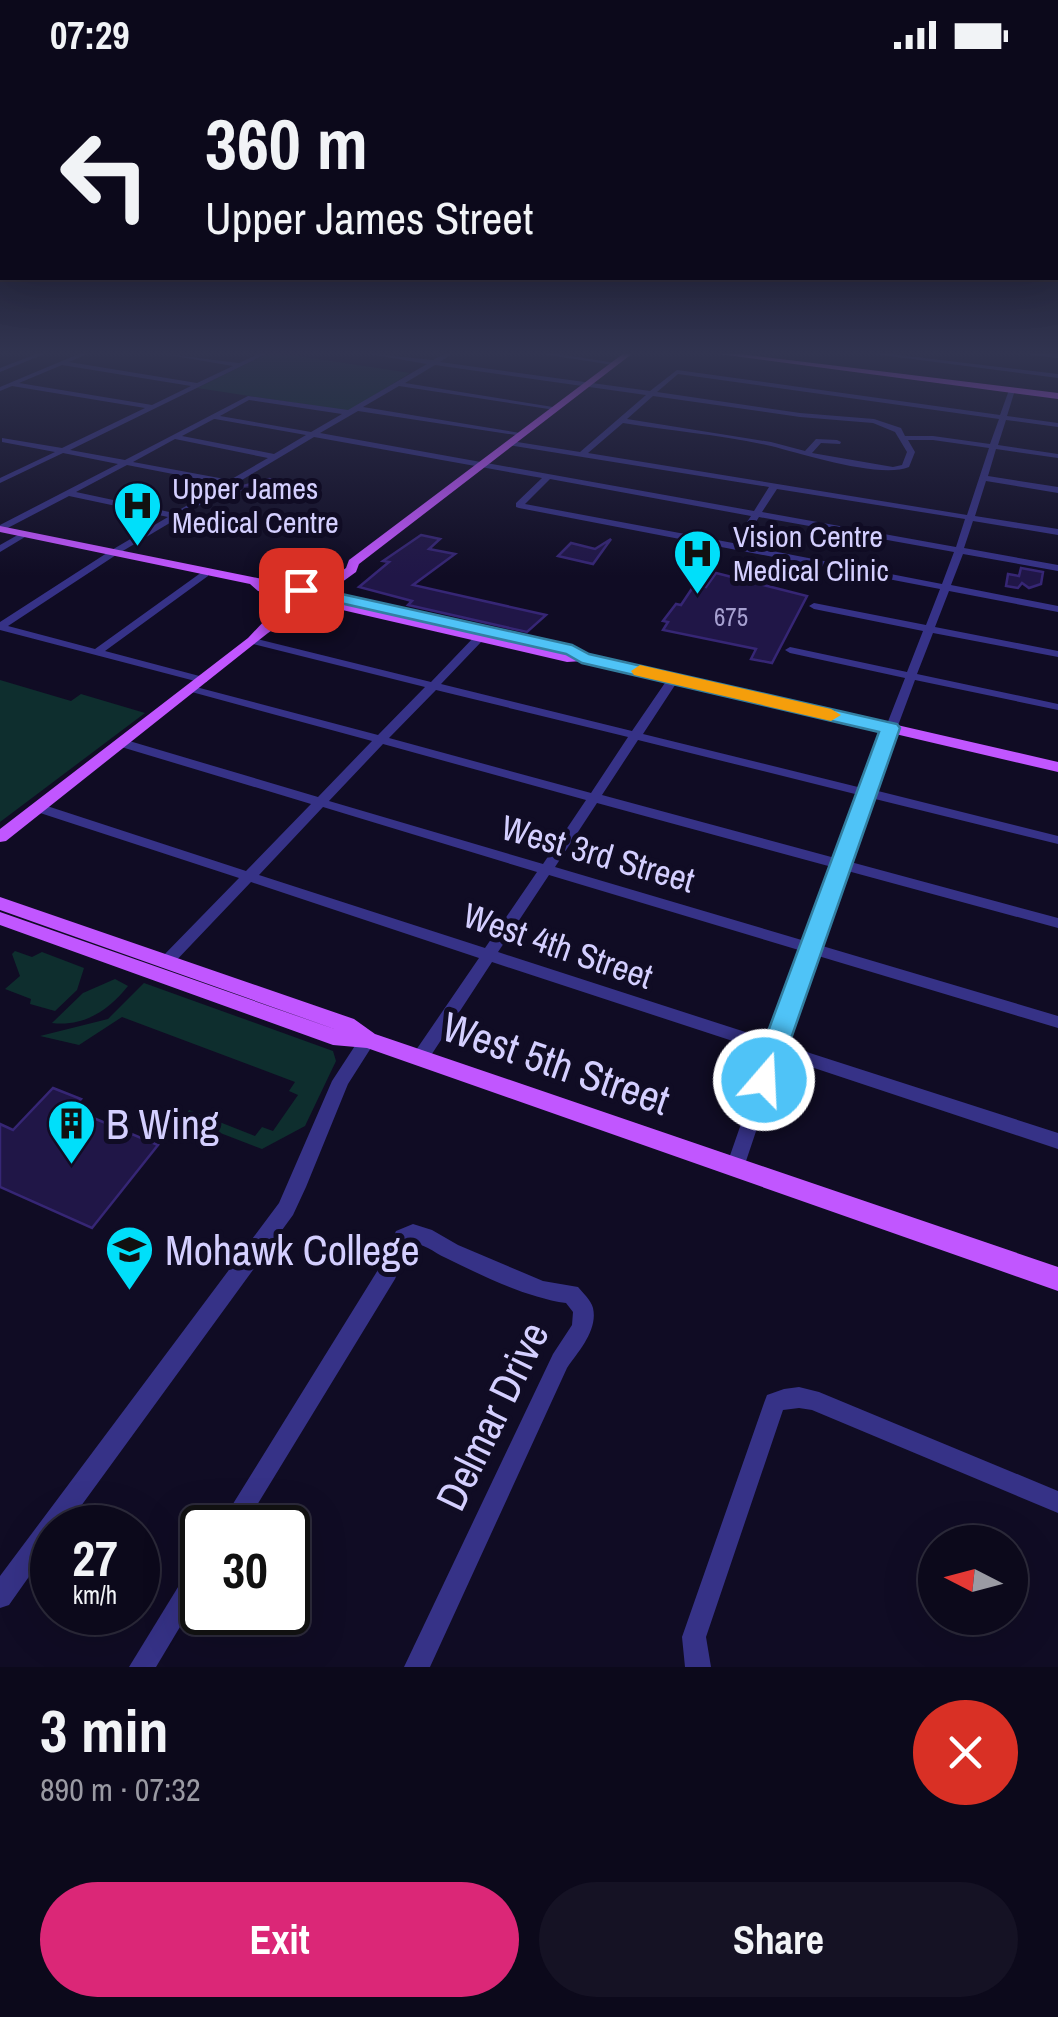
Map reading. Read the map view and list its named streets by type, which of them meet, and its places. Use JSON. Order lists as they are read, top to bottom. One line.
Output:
{"streets":{"main road":["West 5th Street"],"street":["West 3rd Street","West 4th Street","Delmar Drive"]},"places":{"hospital":["Upper James Medical Centre","Vision Centre Medical Clinic"],"building":["B Wing"],"school or university":["Mohawk College"]},"house_numbers":["675"],"north":"left","page":{"status":"07:29","turn":["360 m","Upper James Street"],"speed":"27 km/h","limit":"30","heading":["3 min","890 m · 07:32"],"buttons":["Exit","Share"]}}
